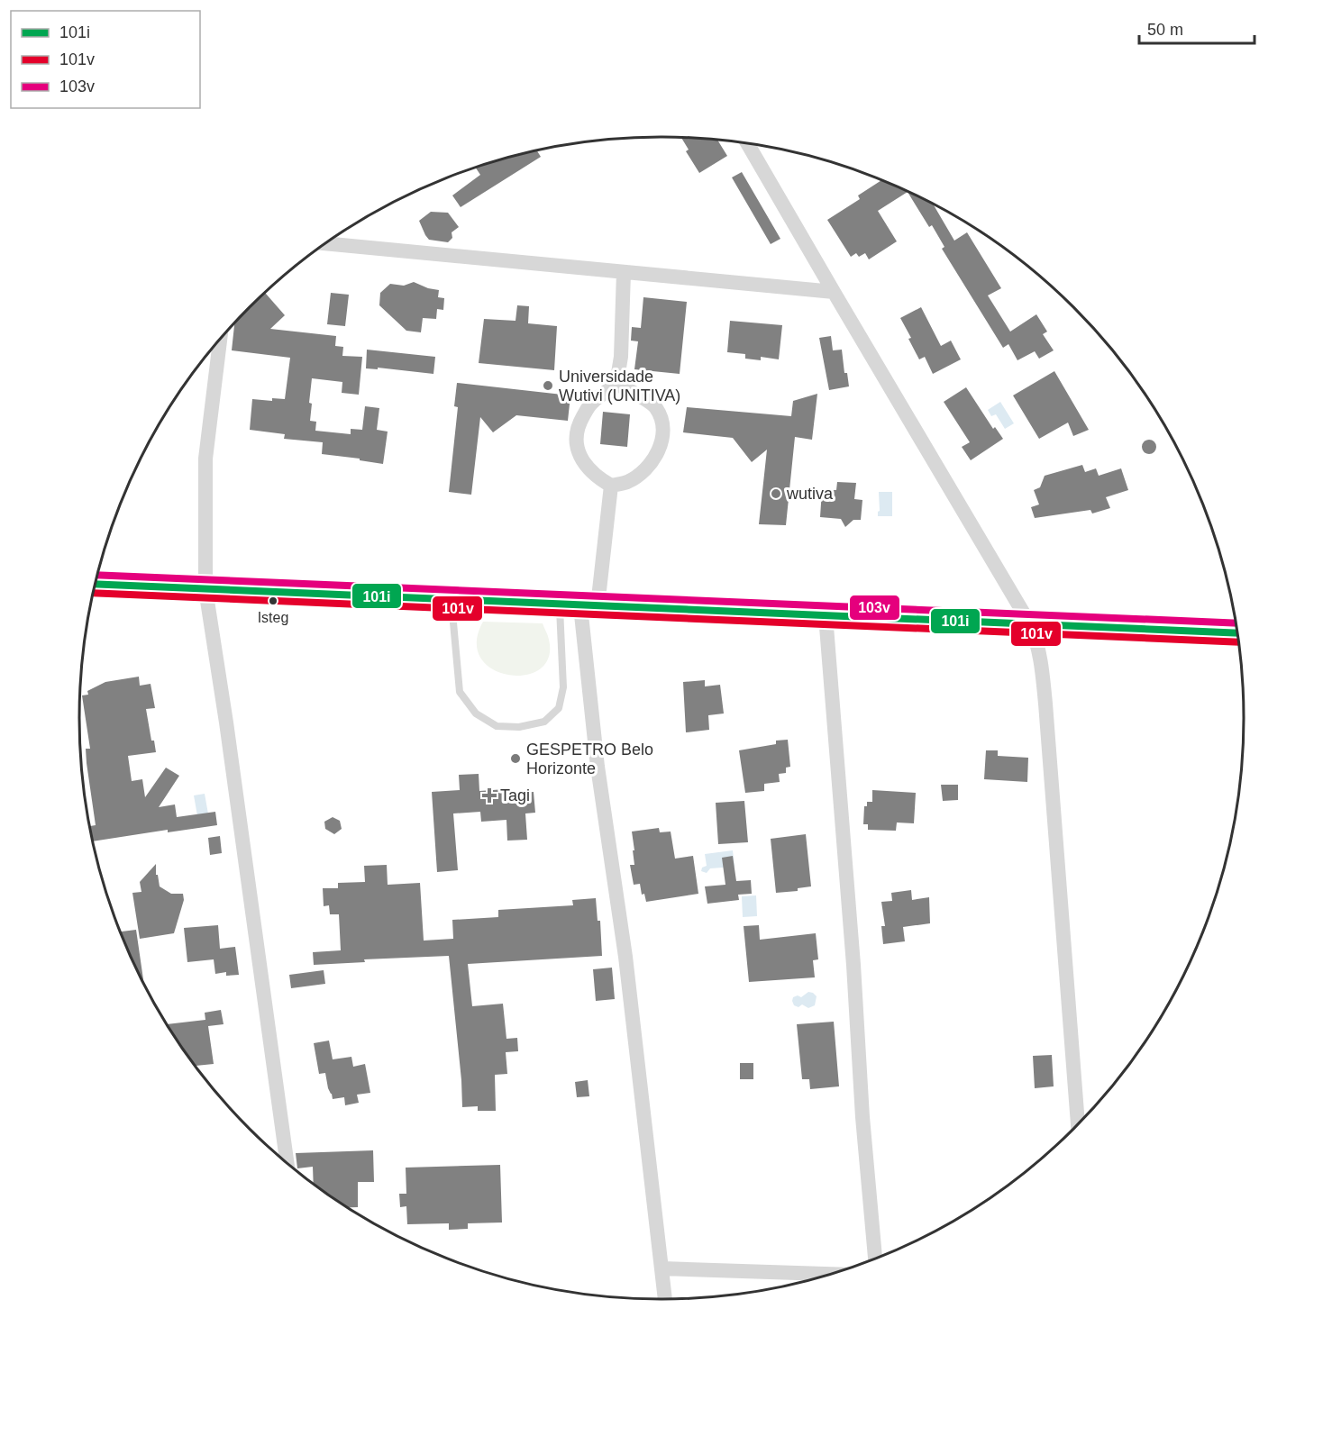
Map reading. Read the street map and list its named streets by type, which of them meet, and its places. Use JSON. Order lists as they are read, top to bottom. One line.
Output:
{"places":{"other":["Universidade Wutivi (UNITIVA)","wutiva","Isteg","GESPETRO Belo Horizonte"],"health":["Tagi"]},"lines":["transit line 103v","transit line 101i","transit line 101v"],"legend":["101i","101v","103v"],"scale_bar":"50 m"}
